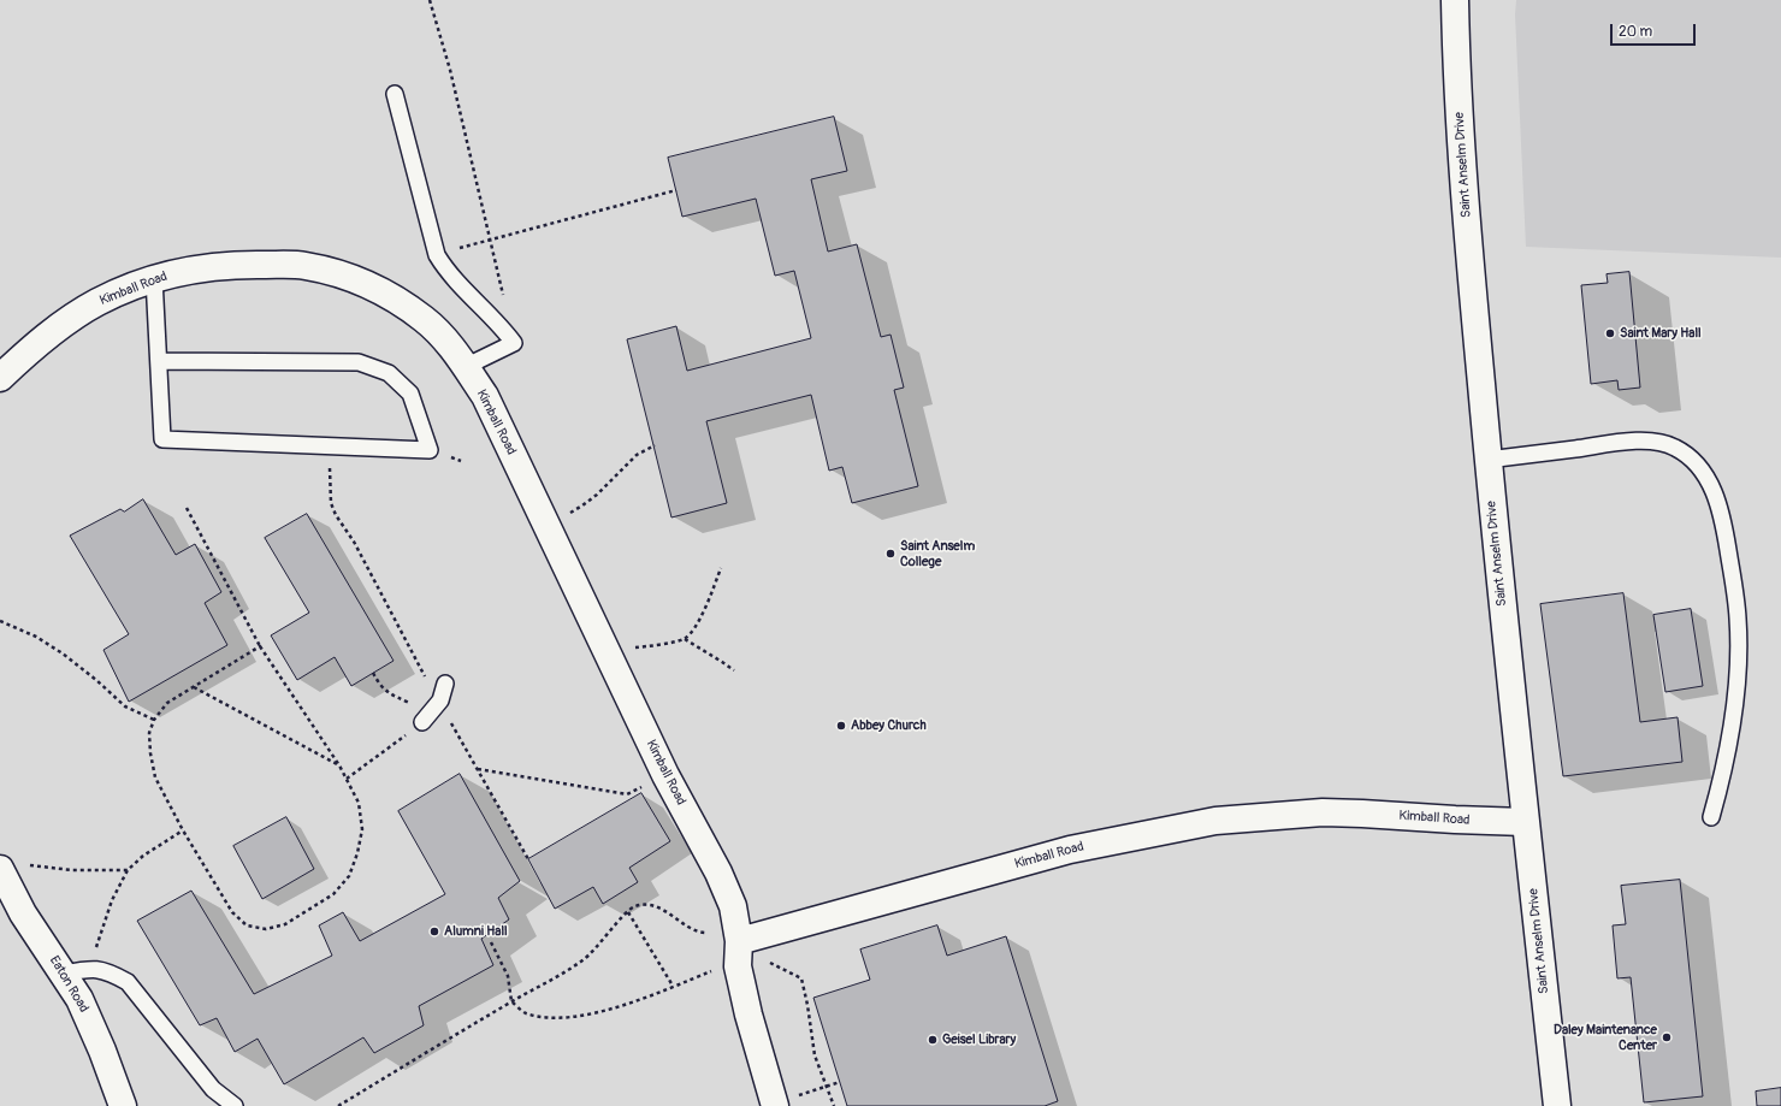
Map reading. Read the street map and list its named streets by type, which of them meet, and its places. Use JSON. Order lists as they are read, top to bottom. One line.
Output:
{"streets":{"street":["Saint Anselm Drive","Kimball Road","Eaton Road"]},"crossings":[["Saint Anselm Drive","Kimball Road"]],"places":["Saint Mary Hall","Saint Anselm College","Abbey Church","Alumni Hall","Daley Maintenance Center","Geisel Library"],"scale_bar":"20 m"}
